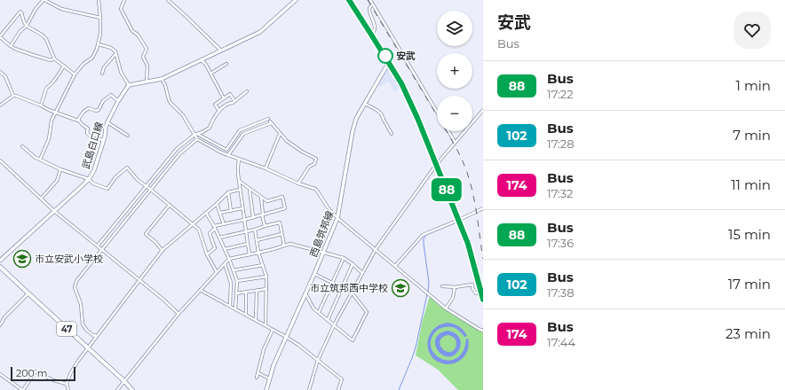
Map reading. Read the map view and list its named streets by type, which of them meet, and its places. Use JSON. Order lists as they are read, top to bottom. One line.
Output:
{"streets":{"main road":["武島白口線","西島筑邦線","47"]},"places":{"other":["安武"],"school or university":["市立安武小学校","市立筑邦西中学校"]},"lines":["bus line 88"],"scale_bar":"200 m","page":{"on_map":"88","heading":["安武","Bus"],"map_buttons":["+","−"],"list":[{"mark":"88","name":"Bus","note":"17:22","value":"1 min"},{"mark":"102","name":"Bus","note":"17:28","value":"7 min"},{"mark":"174","name":"Bus","note":"17:32","value":"11 min"},{"mark":"88","name":"Bus","note":"17:36","value":"15 min"},{"mark":"102","name":"Bus","note":"17:38","value":"17 min"},{"mark":"174","name":"Bus","note":"17:44","value":"23 min"}],"scale":"200 m"}}
